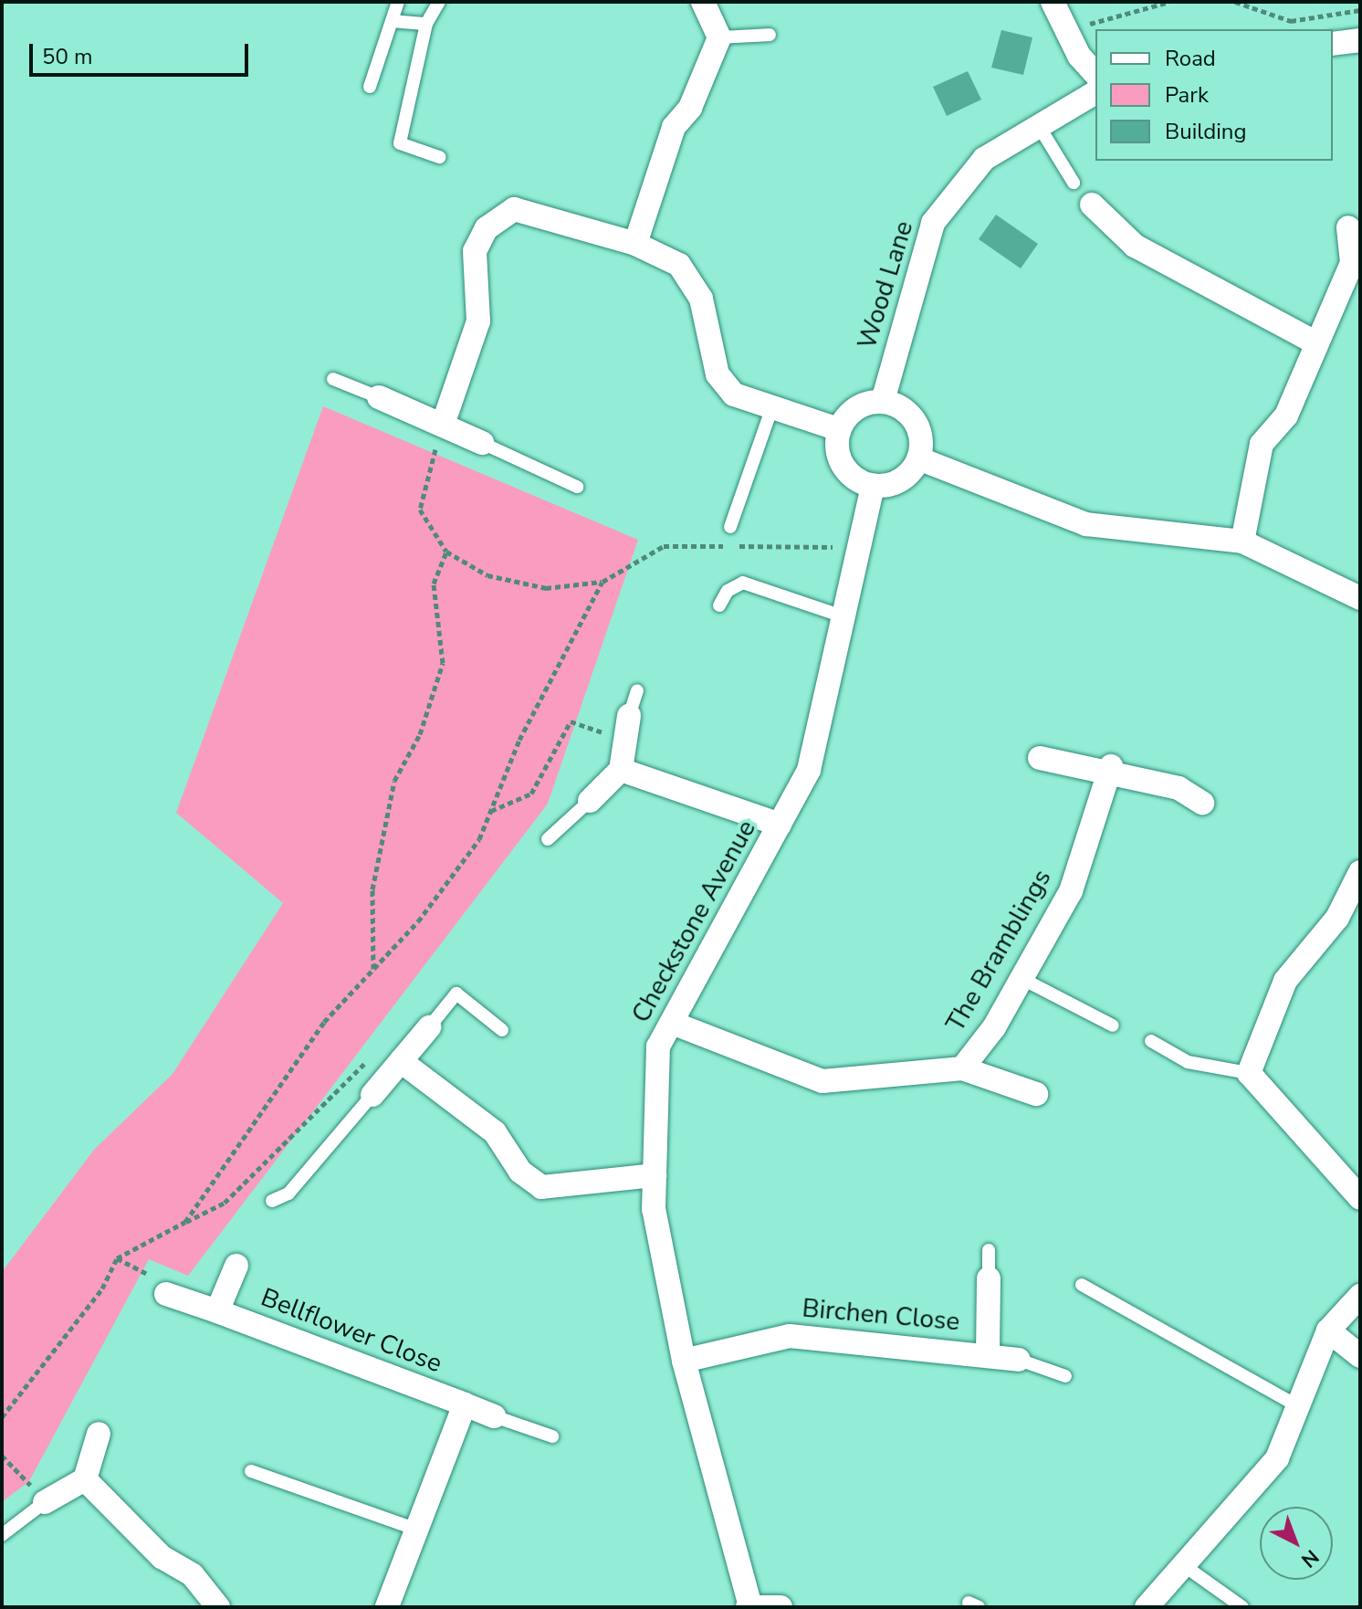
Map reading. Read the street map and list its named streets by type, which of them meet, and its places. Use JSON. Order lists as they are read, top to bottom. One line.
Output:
{"streets":{"street":["Wood Lane","Checkstone Avenue","The Bramblings","Birchen Close","Bellflower Close"]},"crossings":[["Wood Lane","Checkstone Avenue"],["Checkstone Avenue","The Bramblings"],["Checkstone Avenue","Birchen Close"]],"legend":["Road","Park","Building"],"scale_bar":"50 m","north":"bottom right"}
